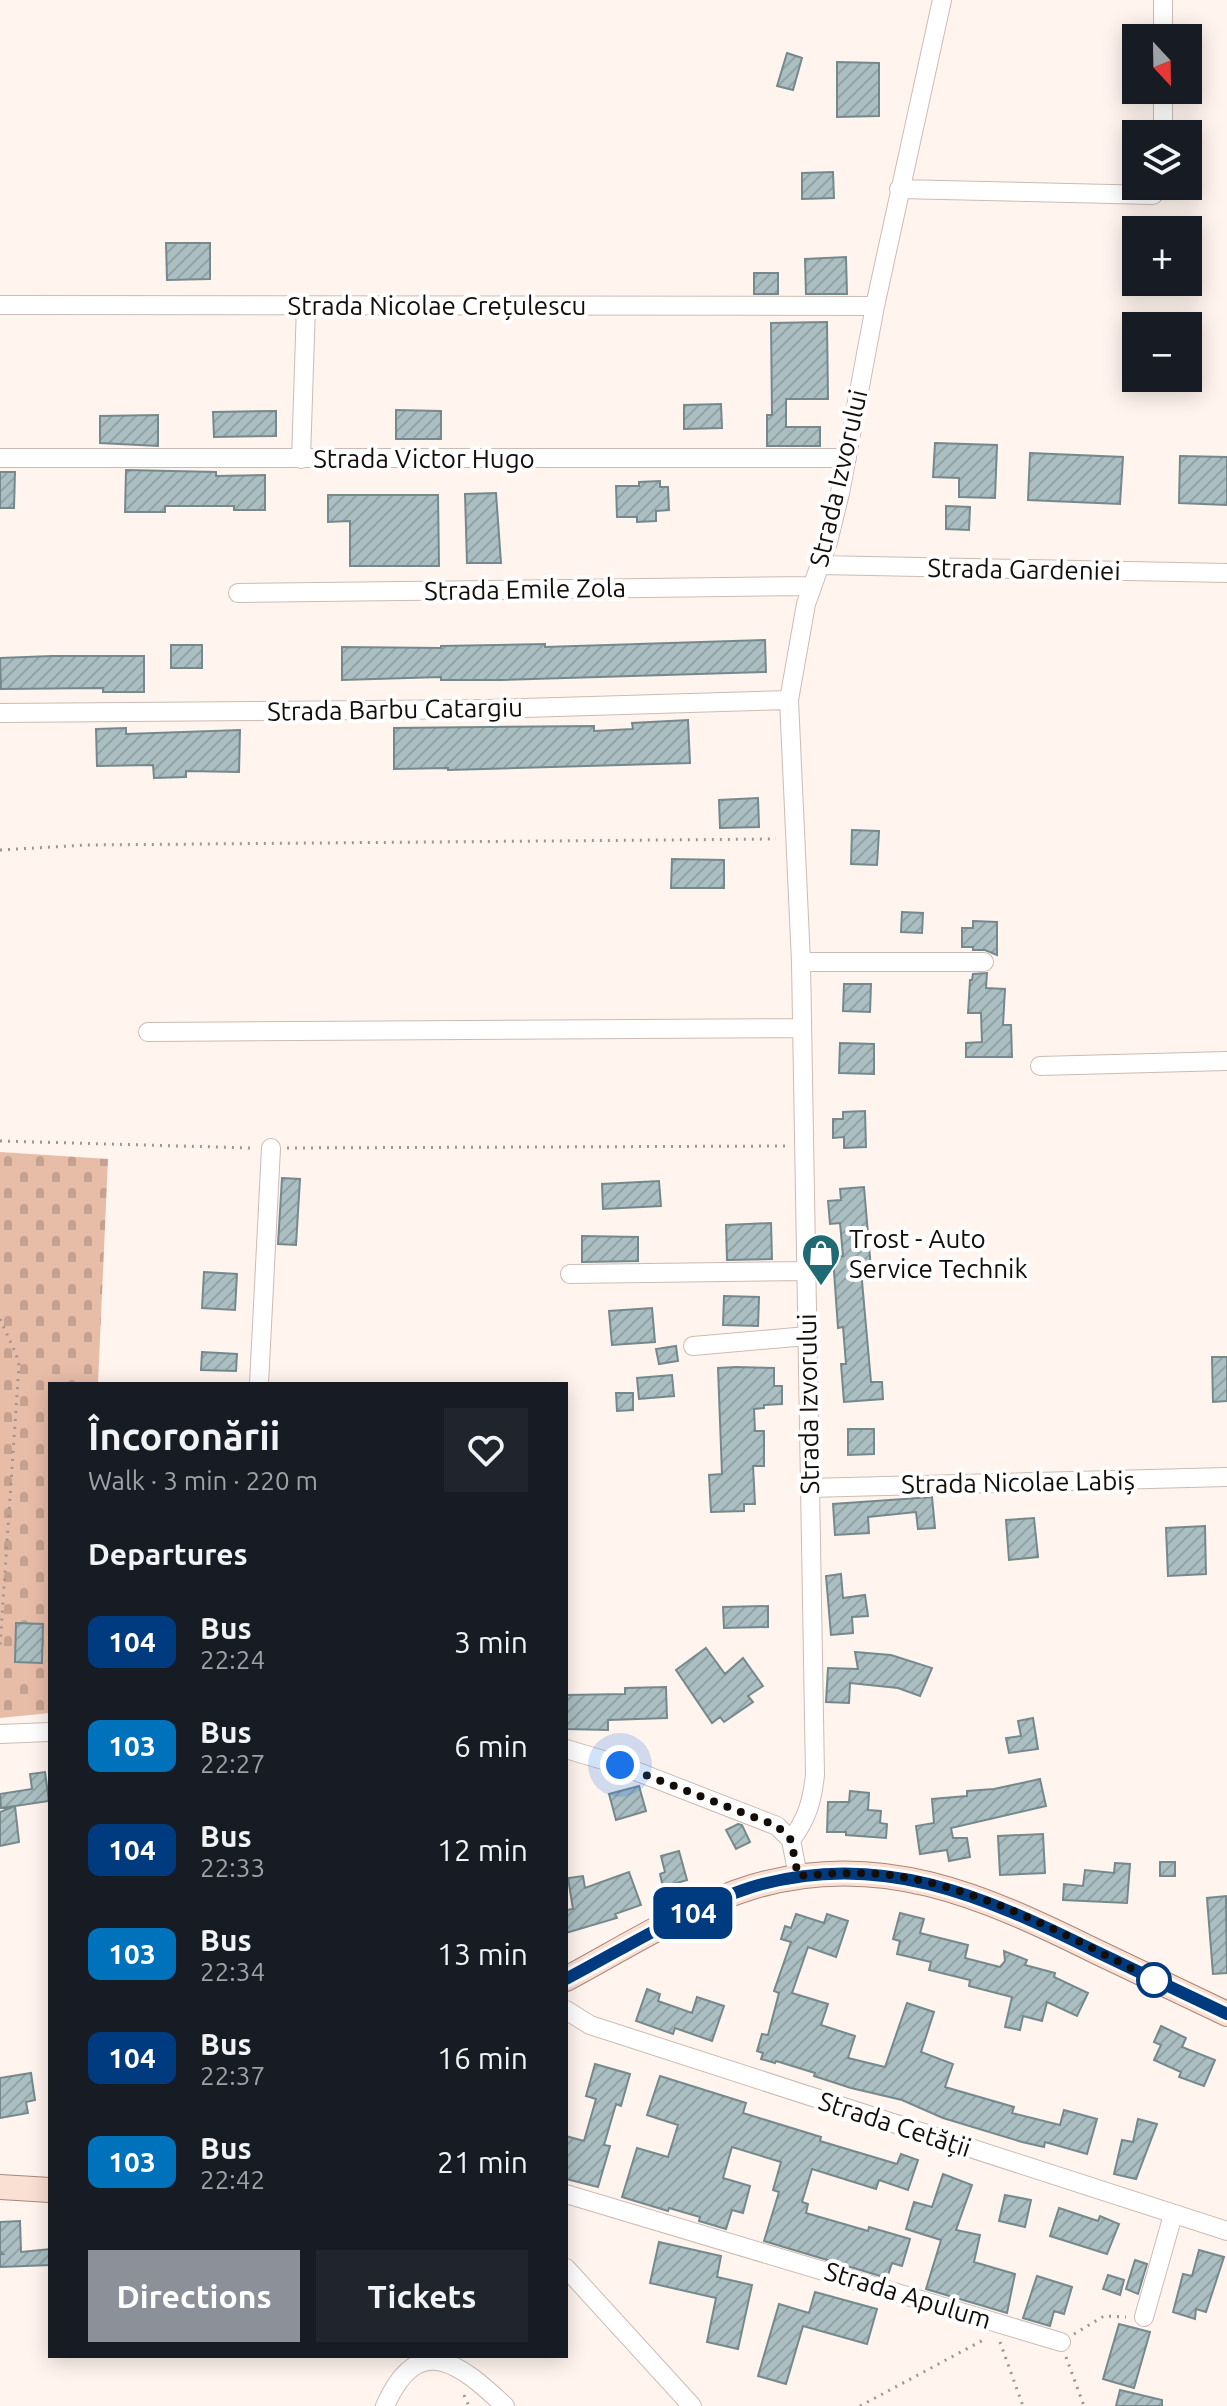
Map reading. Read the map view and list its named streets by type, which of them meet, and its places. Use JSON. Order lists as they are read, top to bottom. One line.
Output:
{"streets":{"street":["Strada Nicolae Crețulescu","Strada Victor Hugo","Strada Izvorului","Strada Gardeniei","Strada Emile Zola","Strada Barbu Catargiu","Strada Nicolae Labiș","Strada Cetății","Strada Apulum"]},"crossings":[["Strada Nicolae Crețulescu","Strada Izvorului"],["Strada Victor Hugo","Strada Izvorului"],["Strada Izvorului","Strada Gardeniei"],["Strada Izvorului","Strada Emile Zola"],["Strada Izvorului","Strada Barbu Catargiu"],["Strada Izvorului","Strada Nicolae Labiș"]],"places":{"shop":["Trost - Auto Service Technik"]},"lines":["bus line 104"],"north":"bottom","page":{"on_map":"104","map_buttons":["+","−"],"heading":[["Încoronării","Walk · 3 min · 220 m"],"Departures"],"list":[{"mark":"104","name":"Bus","note":"22:24","value":"3 min"},{"mark":"103","name":"Bus","note":"22:27","value":"6 min"},{"mark":"104","name":"Bus","note":"22:33","value":"12 min"},{"mark":"103","name":"Bus","note":"22:34","value":"13 min"},{"mark":"104","name":"Bus","note":"22:37","value":"16 min"},{"mark":"103","name":"Bus","note":"22:42","value":"21 min"}],"buttons":["Directions","Tickets"]}}
